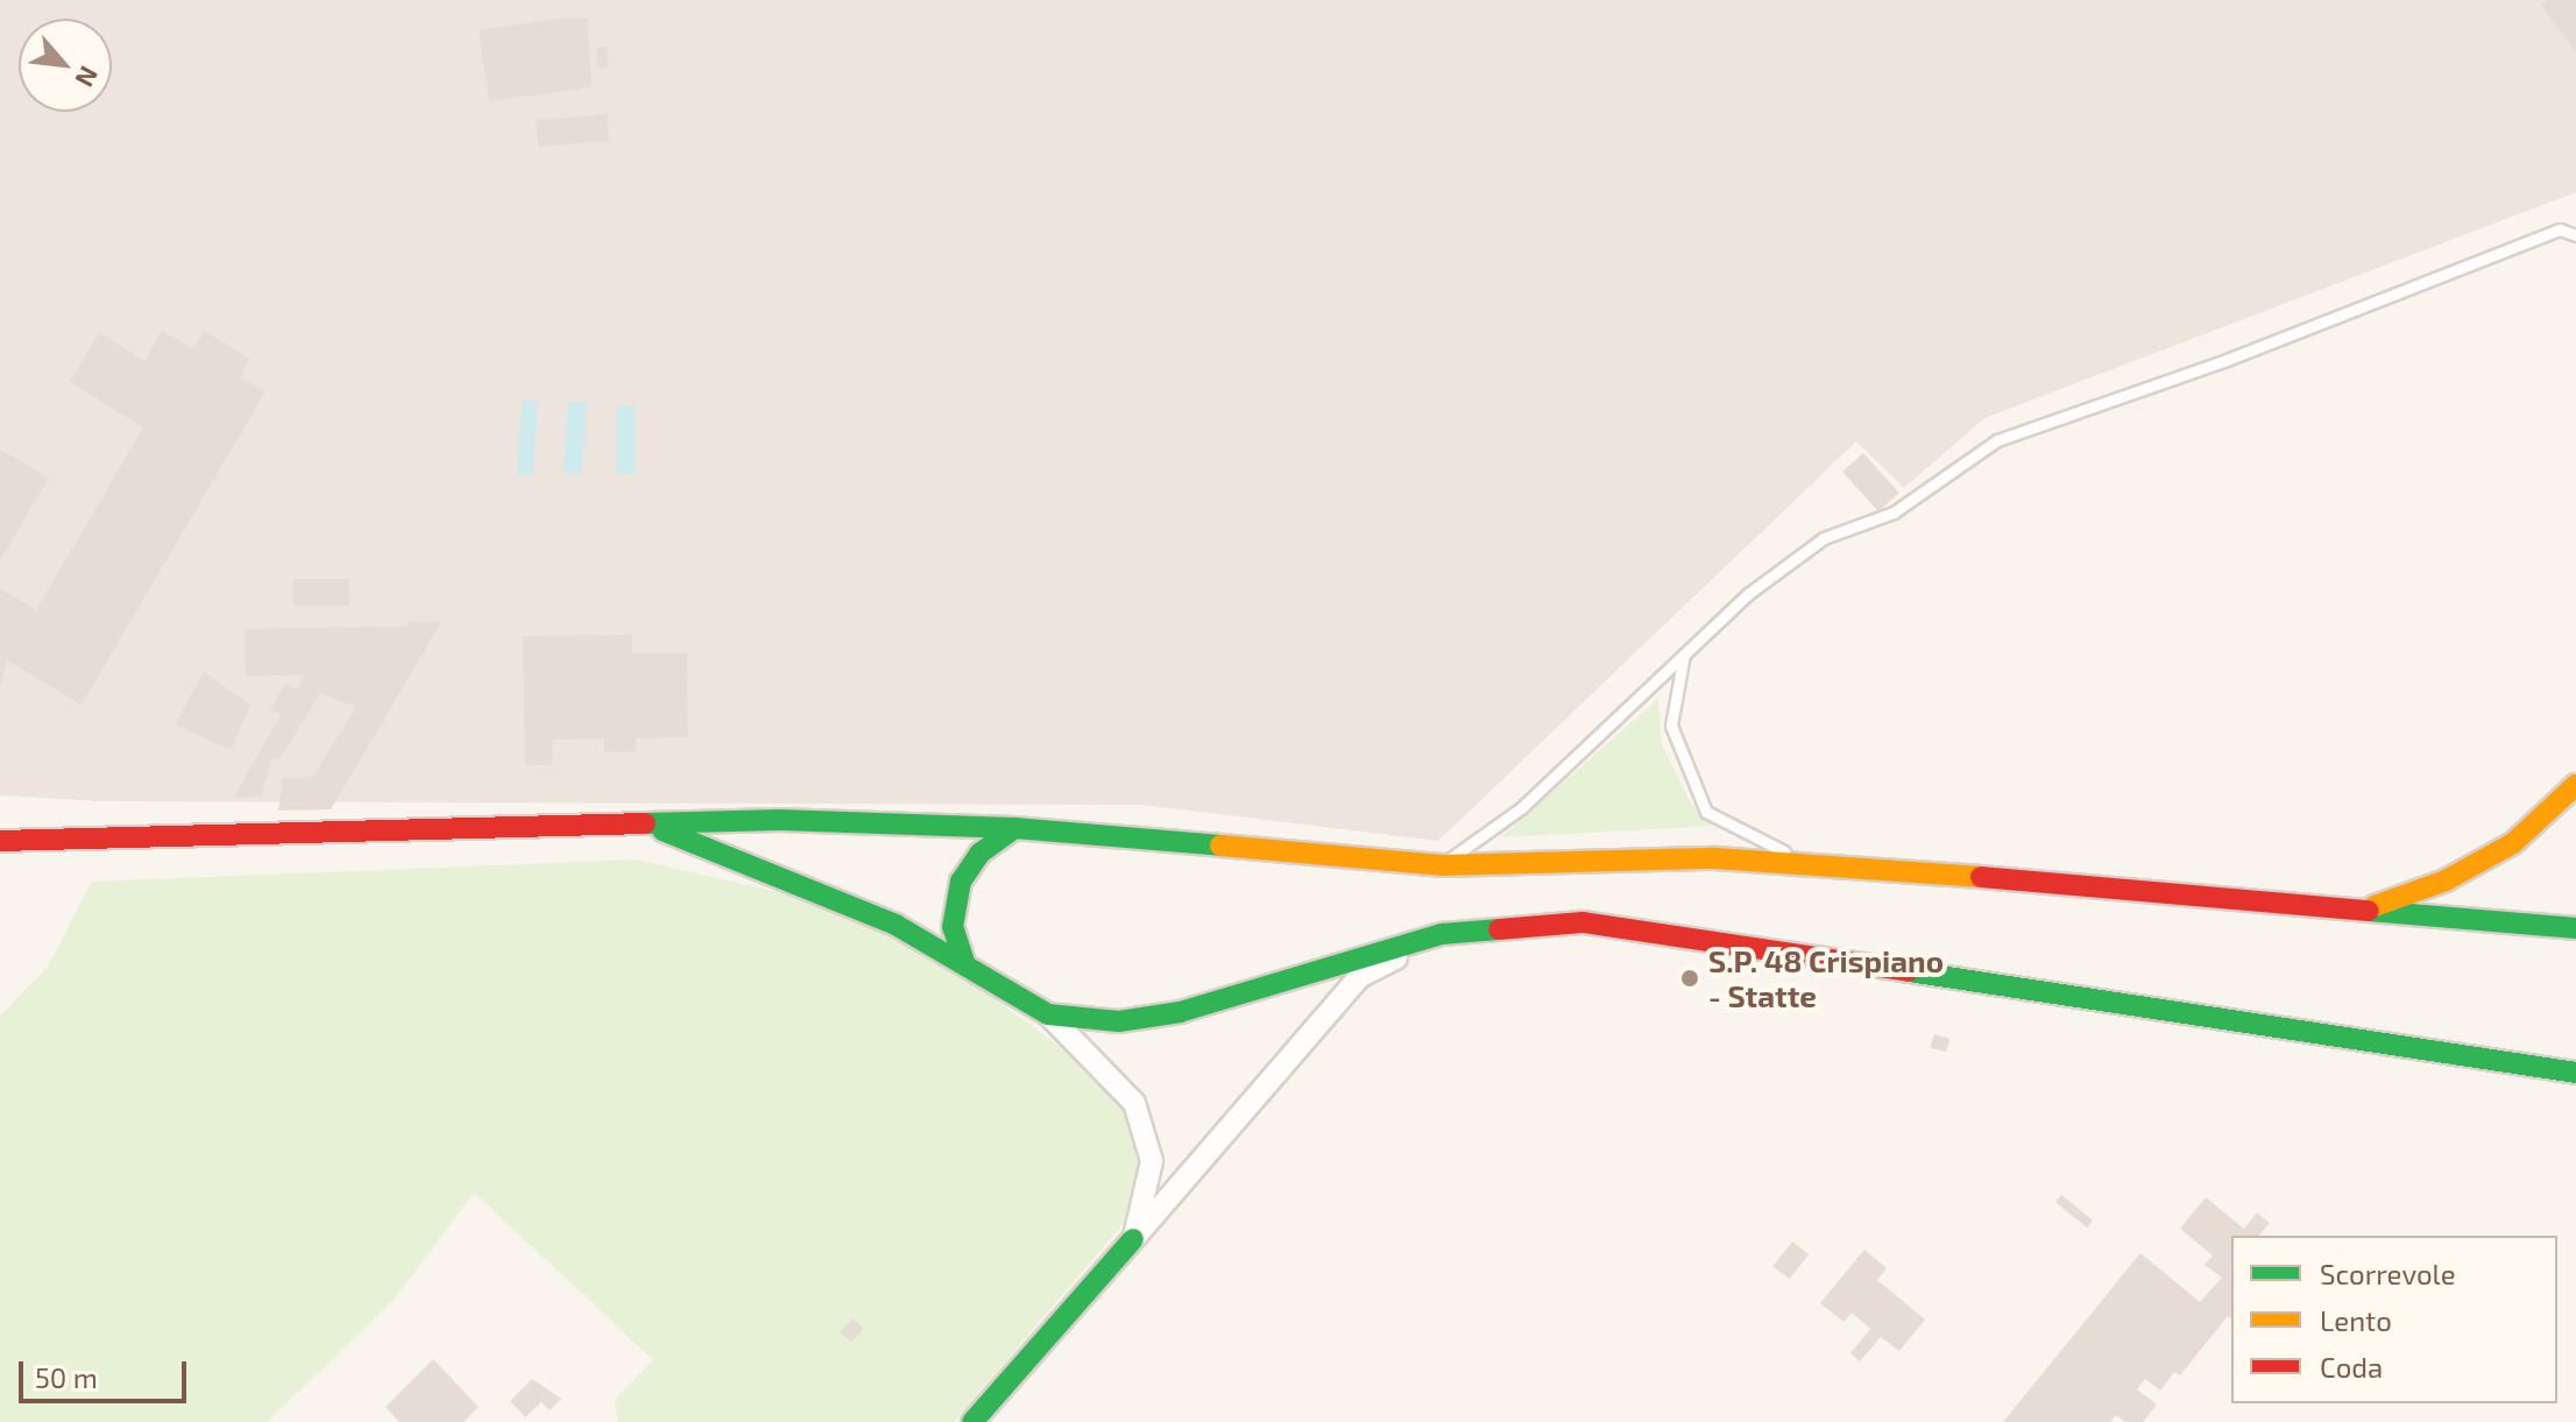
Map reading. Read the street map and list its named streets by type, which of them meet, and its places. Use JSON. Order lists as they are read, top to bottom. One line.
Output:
{"places":["S.P. 48 Crispiano - Statte"],"legend":["Scorrevole","Lento","Coda"],"scale_bar":"50 m","north":"bottom right"}
